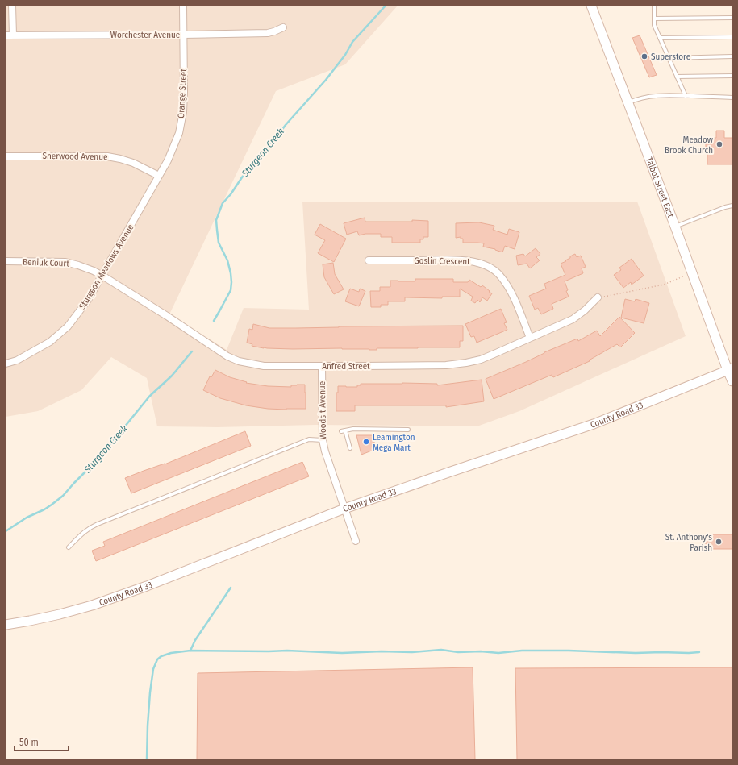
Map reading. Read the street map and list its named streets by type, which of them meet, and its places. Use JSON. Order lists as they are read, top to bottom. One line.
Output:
{"streets":{"main road":["Talbot Street East","County Road 33"],"street":["Worchester Avenue","Orange Street","Sherwood Avenue","Goslin Crescent","Beniuk Court","Sturgeon Meadows Avenue","Anfred Street","Woodsit Avenue"]},"crossings":[["Worchester Avenue","Orange Street"],["Orange Street","Sherwood Avenue"],["Orange Street","Sturgeon Meadows Avenue"],["Sherwood Avenue","Sturgeon Meadows Avenue"],["Talbot Street East","County Road 33"],["Goslin Crescent","Anfred Street"],["Beniuk Court","Sturgeon Meadows Avenue"],["Beniuk Court","Anfred Street"],["Sturgeon Meadows Avenue","Anfred Street"],["Anfred Street","Woodsit Avenue"],["Woodsit Avenue","County Road 33"]],"water":["Sturgeon Creek"],"places":["Superstore","Meadow Brook Church","Leamington Mega Mart","St. Anthony's Parish"],"scale_bar":"50 m"}
